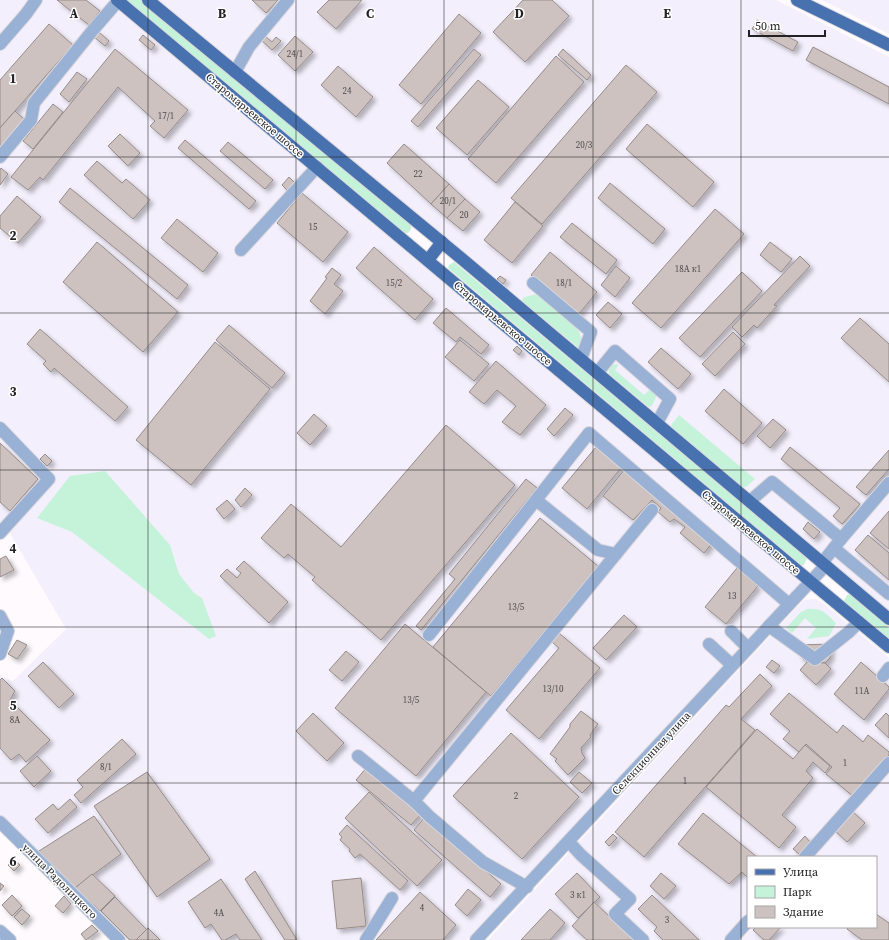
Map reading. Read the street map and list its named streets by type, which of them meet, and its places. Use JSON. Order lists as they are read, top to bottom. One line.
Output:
{"streets":{"main road":["Старомарьевское шоссе"],"street":["Селекционная улица","улица Радолицкого"]},"crossings":[["Старомарьевское шоссе","Селекционная улица"]],"house_numbers":["24/1","24","17/1","20/3","22","20/1","20","15","18А к1","15/2","18/1","13","13/5","13/10","11А","13/5","8А","1","8/1","1","2","3 к1","4","4А","3"],"legend":["Улица","Парк","Здание"],"scale_bar":"50 m","grid":{"columns":["A","B","C","D","E"],"rows":["1","2","3","4","5","6"]}}
